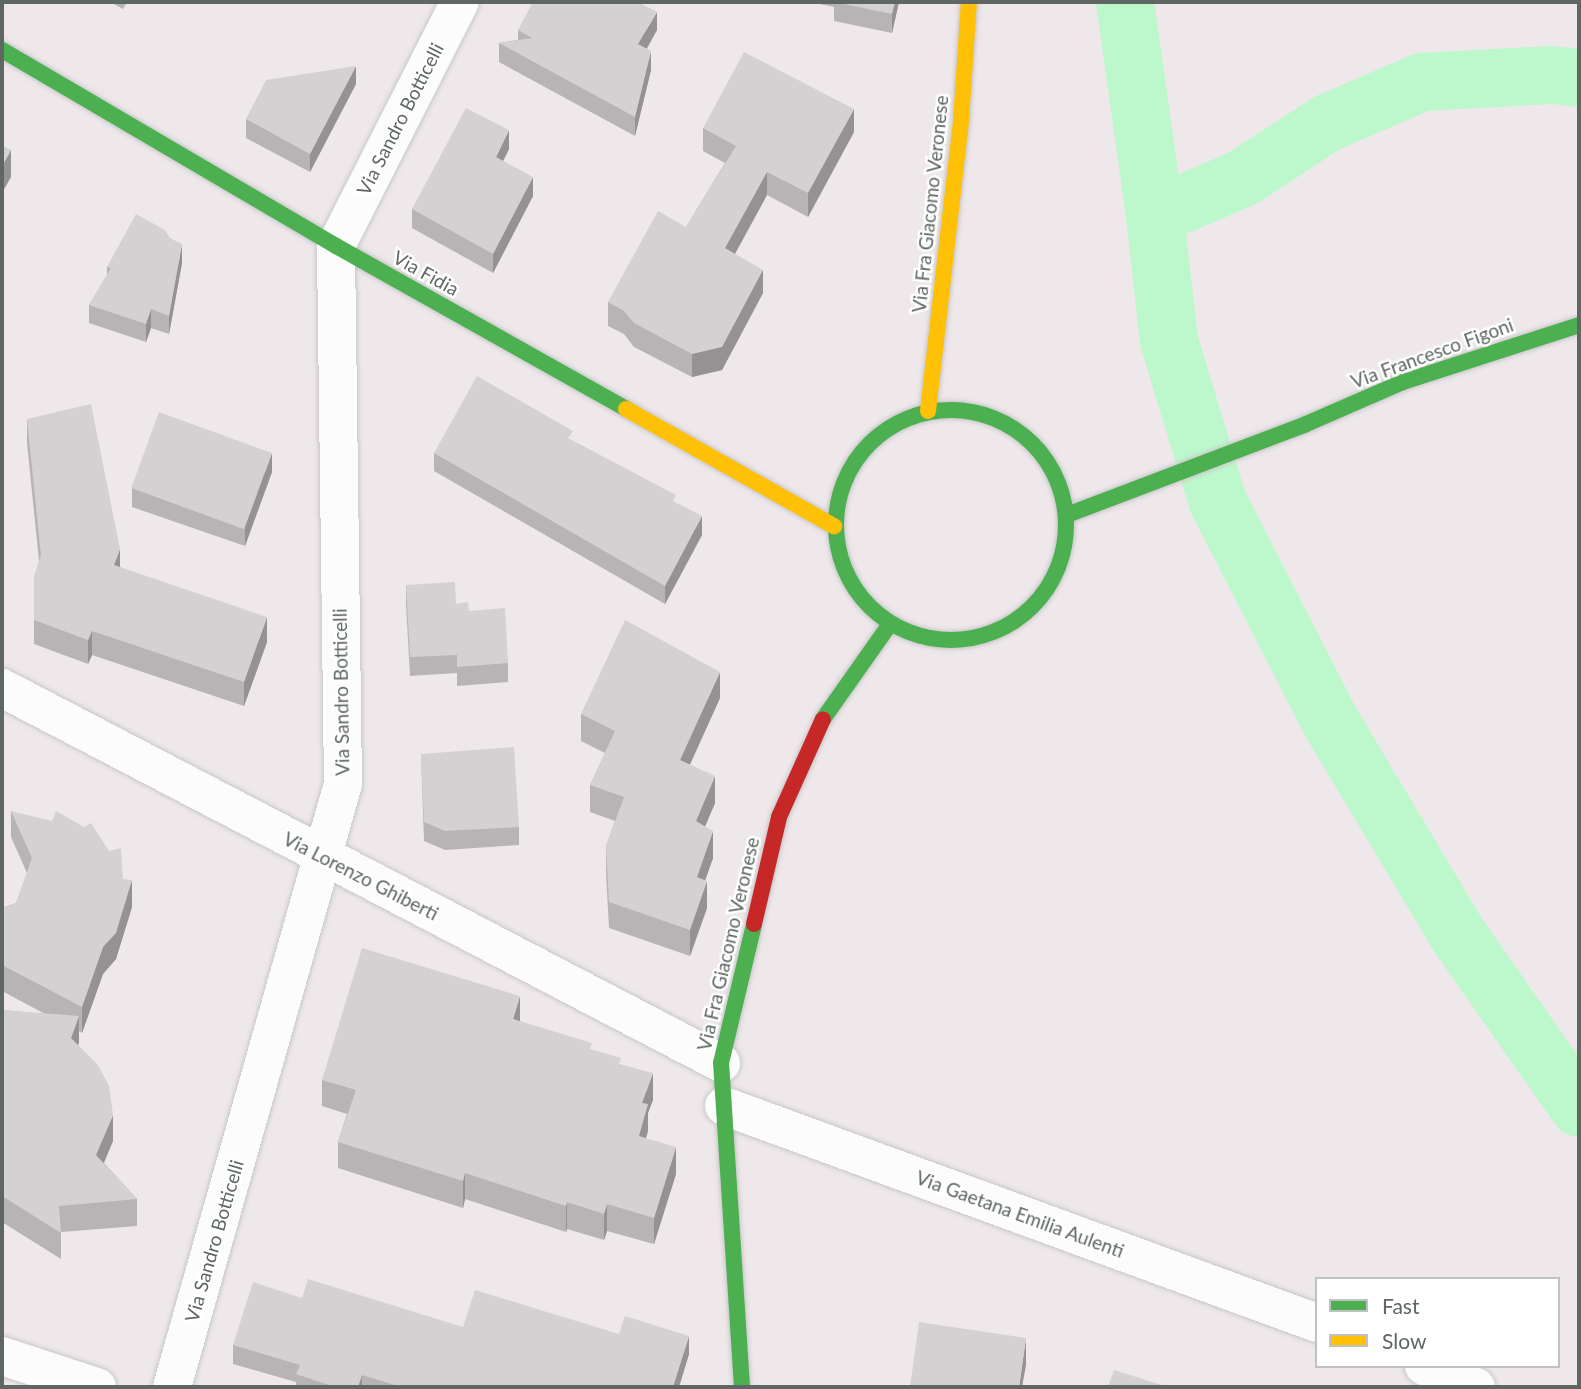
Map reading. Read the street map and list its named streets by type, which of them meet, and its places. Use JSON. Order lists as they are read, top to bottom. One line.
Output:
{"streets":{"street":["Via Sandro Botticelli","Via Fra Giacomo Veronese","Via Fidia","Via Francesco Figoni","Via Lorenzo Ghiberti","Via Gaetana Emilia Aulenti"]},"crossings":[["Via Sandro Botticelli","Via Fidia"],["Via Sandro Botticelli","Via Lorenzo Ghiberti"],["Via Fra Giacomo Veronese","Via Fidia"],["Via Fra Giacomo Veronese","Via Francesco Figoni"],["Via Fra Giacomo Veronese","Via Lorenzo Ghiberti"],["Via Fra Giacomo Veronese","Via Gaetana Emilia Aulenti"],["Via Fidia","Via Francesco Figoni"]],"legend":["Fast","Slow"]}
